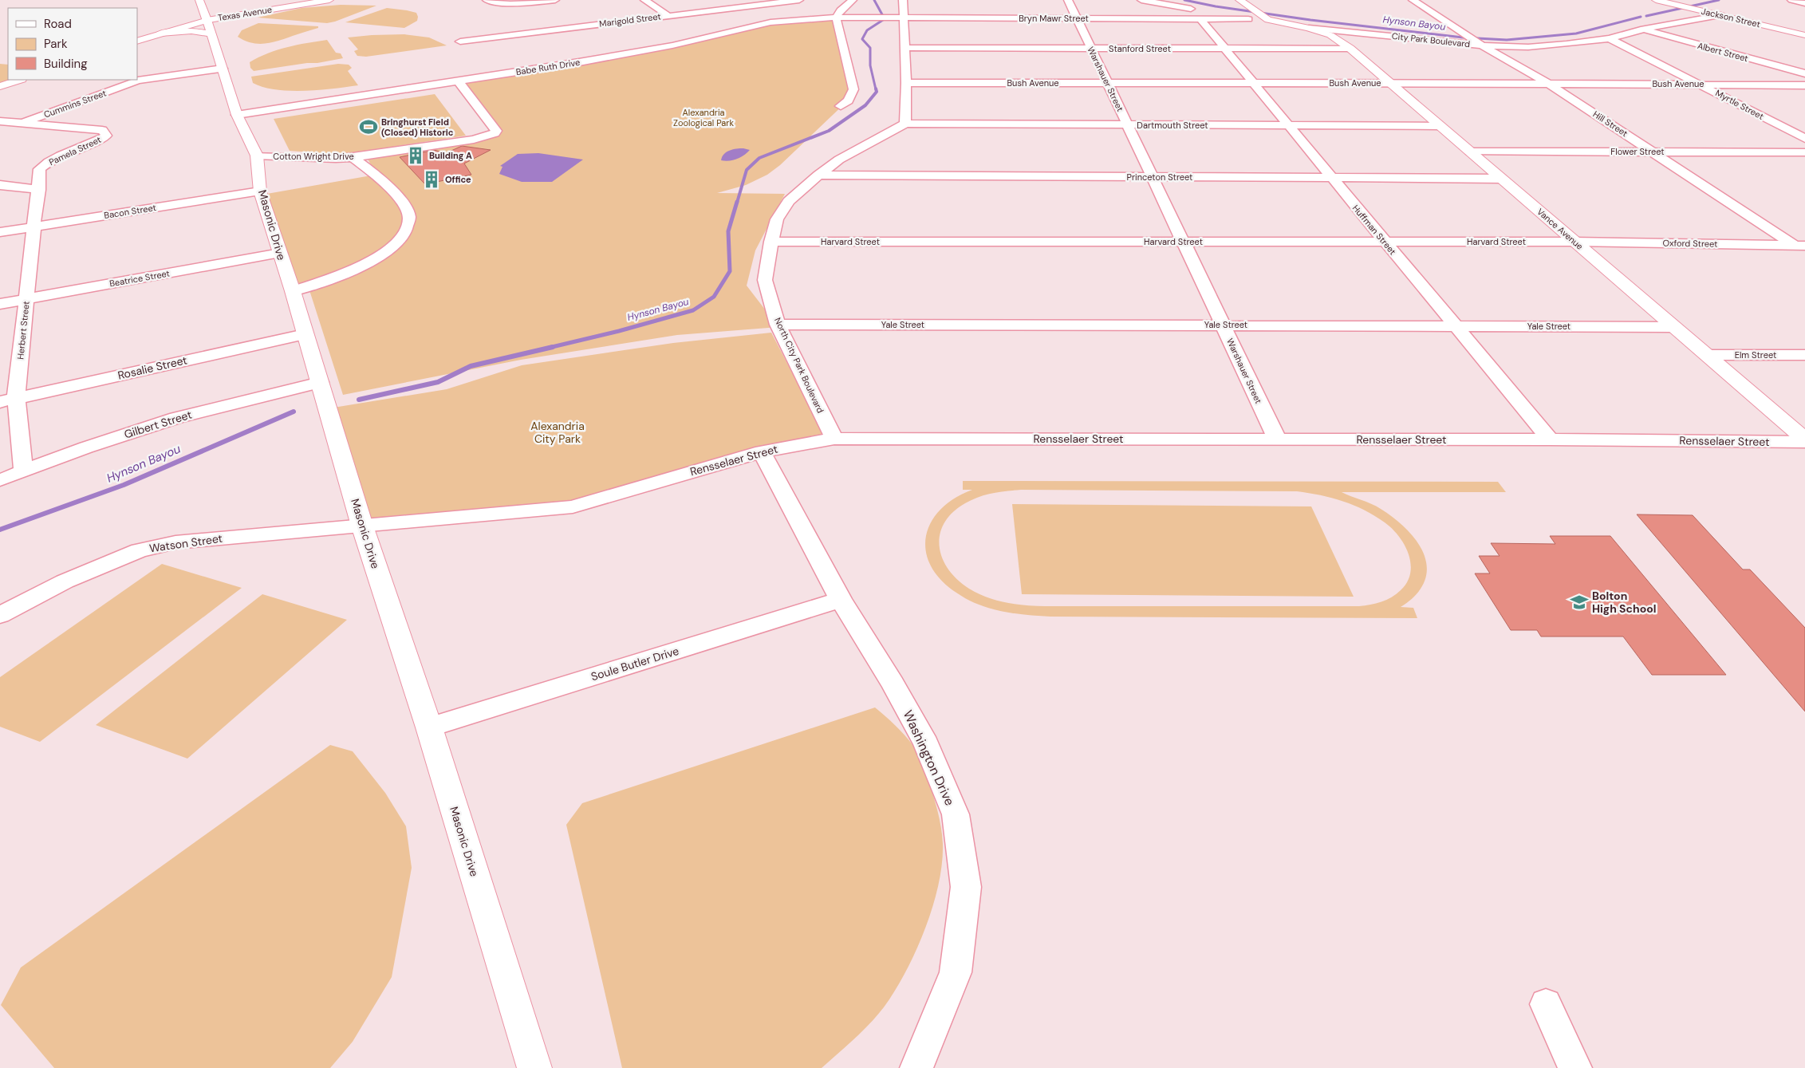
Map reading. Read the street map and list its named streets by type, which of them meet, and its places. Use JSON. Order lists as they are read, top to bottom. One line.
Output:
{"streets":{"main road":["Texas Avenue","Jackson Street","City Park Boulevard","Masonic Drive","Vance Avenue"],"street":["Bryn Mawr Street","Marigold Street","Stanford Street","Albert Street","Babe Ruth Drive","Warshauer Street","Bush Avenue","Cummins Street","Myrtle Street","Hill Street","Dartmouth Street","Pamela Street","Flower Street","Cotton Wright Drive","Princeton Street","Bacon Street","Huffman Street","Harvard Street","Oxford Street","Beatrice Street","Yale Street","Herbert Street","Elm Street","North City Park Boulevard","Rosalie Street","Gilbert Street","Rensselaer Street","Watson Street","Soule Butler Drive","Washington Drive"]},"crossings":[["Texas Avenue","Masonic Drive"],["Jackson Street","City Park Boulevard"],["Bryn Mawr Street","City Park Boulevard"],["Bryn Mawr Street","Babe Ruth Drive"],["Bryn Mawr Street","Warshauer Street"],["Bryn Mawr Street","Huffman Street"],["City Park Boulevard","Albert Street"],["City Park Boulevard","Myrtle Street"],["City Park Boulevard","Hill Street"],["City Park Boulevard","Vance Avenue"],["Stanford Street","Warshauer Street"],["Stanford Street","Vance Avenue"],["Stanford Street","Huffman Street"],["Babe Ruth Drive","Cotton Wright Drive"],["Babe Ruth Drive","Masonic Drive"],["Warshauer Street","Bush Avenue"],["Warshauer Street","Dartmouth Street"],["Warshauer Street","Princeton Street"],["Warshauer Street","Harvard Street"],["Warshauer Street","Yale Street"],["Warshauer Street","Rensselaer Street"],["Bush Avenue","Myrtle Street"],["Bush Avenue","Hill Street"],["Bush Avenue","Vance Avenue"],["Bush Avenue","Huffman Street"],["Cummins Street","Pamela Street"],["Cummins Street","Masonic Drive"],["Hill Street","Flower Street"],["Hill Street","Oxford Street"],["Dartmouth Street","Vance Avenue"],["Dartmouth Street","Huffman Street"],["Dartmouth Street","North City Park Boulevard"],["Pamela Street","Herbert Street"],["Flower Street","Vance Avenue"],["Cotton Wright Drive","Masonic Drive"],["Princeton Street","Vance Avenue"],["Princeton Street","Huffman Street"],["Princeton Street","North City Park Boulevard"],["Bacon Street","Masonic Drive"],["Bacon Street","Herbert Street"],["Masonic Drive","Beatrice Street"],["Masonic Drive","Rosalie Street"],["Masonic Drive","Gilbert Street"],["Masonic Drive","Rensselaer Street"],["Masonic Drive","Watson Street"],["Masonic Drive","Soule Butler Drive"],["Vance Avenue","Harvard Street"],["Vance Avenue","Oxford Street"],["Vance Avenue","Yale Street"],["Vance Avenue","Elm Street"],["Vance Avenue","Rensselaer Street"],["Huffman Street","Harvard Street"],["Huffman Street","Yale Street"],["Huffman Street","Rensselaer Street"],["Harvard Street","Oxford Street"],["Harvard Street","North City Park Boulevard"],["Beatrice Street","Herbert Street"],["Yale Street","North City Park Boulevard"],["Herbert Street","Rosalie Street"],["Herbert Street","Gilbert Street"],["North City Park Boulevard","Rensselaer Street"],["Rensselaer Street","Watson Street"],["Rensselaer Street","Washington Drive"],["Soule Butler Drive","Washington Drive"]],"water":["Hynson Bayou"],"parks":["Alexandria Zoological Park","Alexandria City Park"],"places":{"sports":["Bringhurst Field (Closed) Historic"],"building":["Building A","Office"],"school or university":["Bolton High School"]},"legend":["Road","Park","Building"]}
